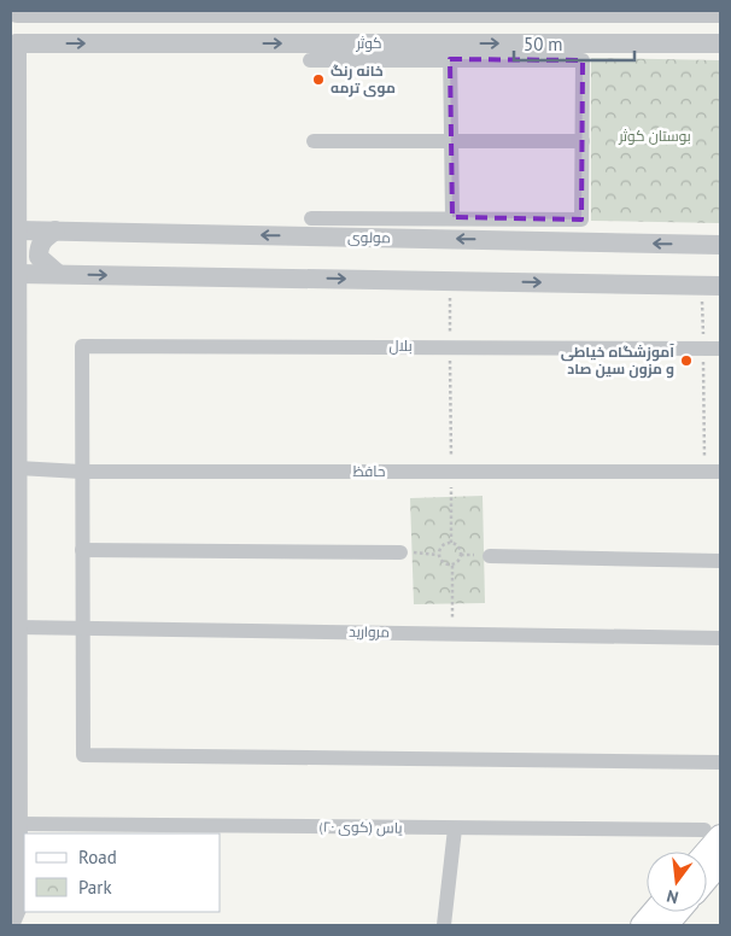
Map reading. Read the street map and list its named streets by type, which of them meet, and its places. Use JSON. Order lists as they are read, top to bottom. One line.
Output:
{"streets":{"street":["کوثر","مولوی","بلال","حافظ","مروارید","یاس (کوی ۲۰)"]},"crossings":[["بلال","حافظ"]],"parks":["بوستان کوثر"],"places":["خانه رنگ موی ترمه","آموزشگاه خیاطی و مزون سین صاد"],"legend":["Road","Park"],"scale_bar":"50 m","north":"bottom"}
